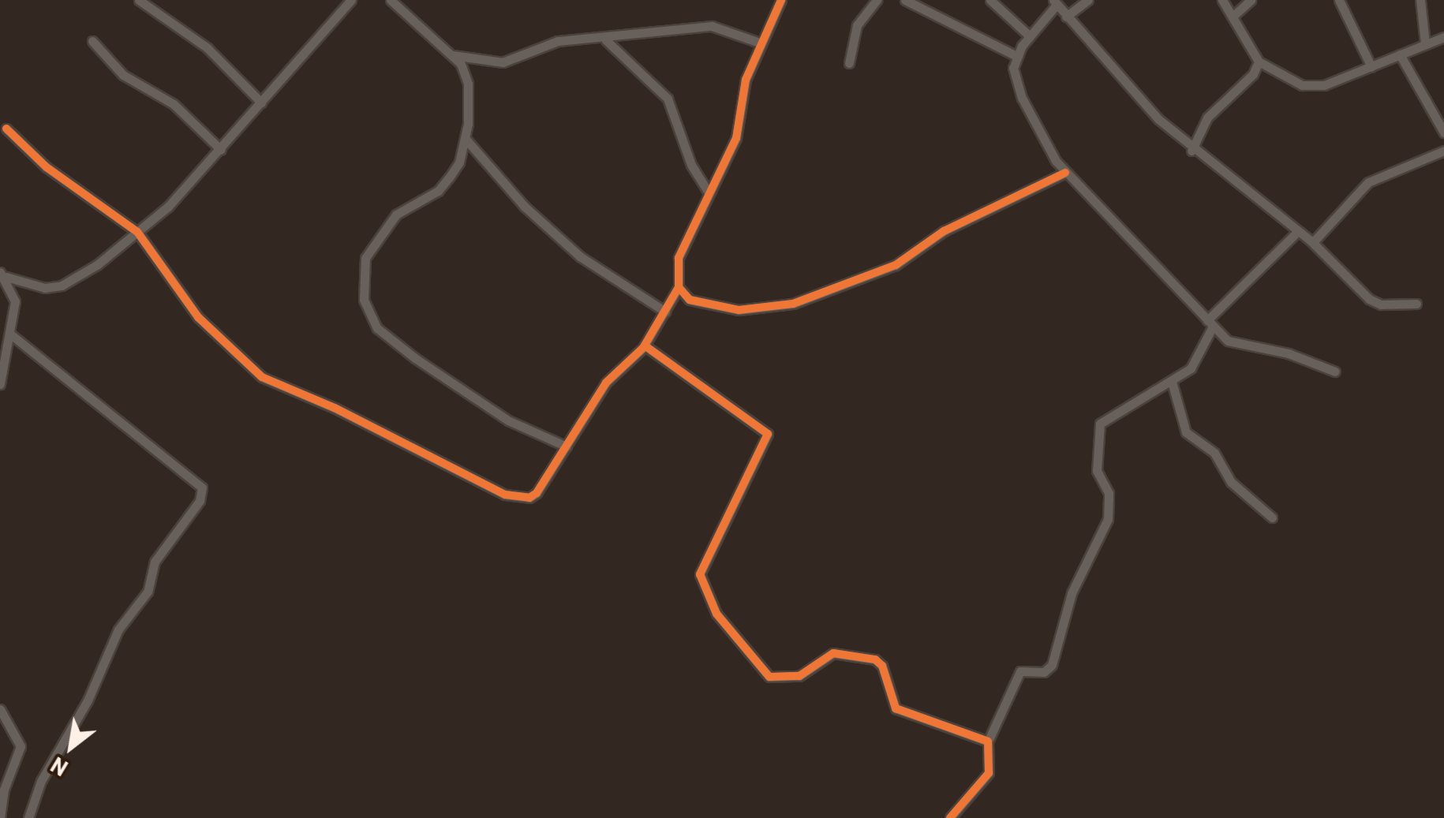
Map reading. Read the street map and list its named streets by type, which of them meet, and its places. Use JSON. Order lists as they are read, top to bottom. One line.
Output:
{"north":"bottom left"}
